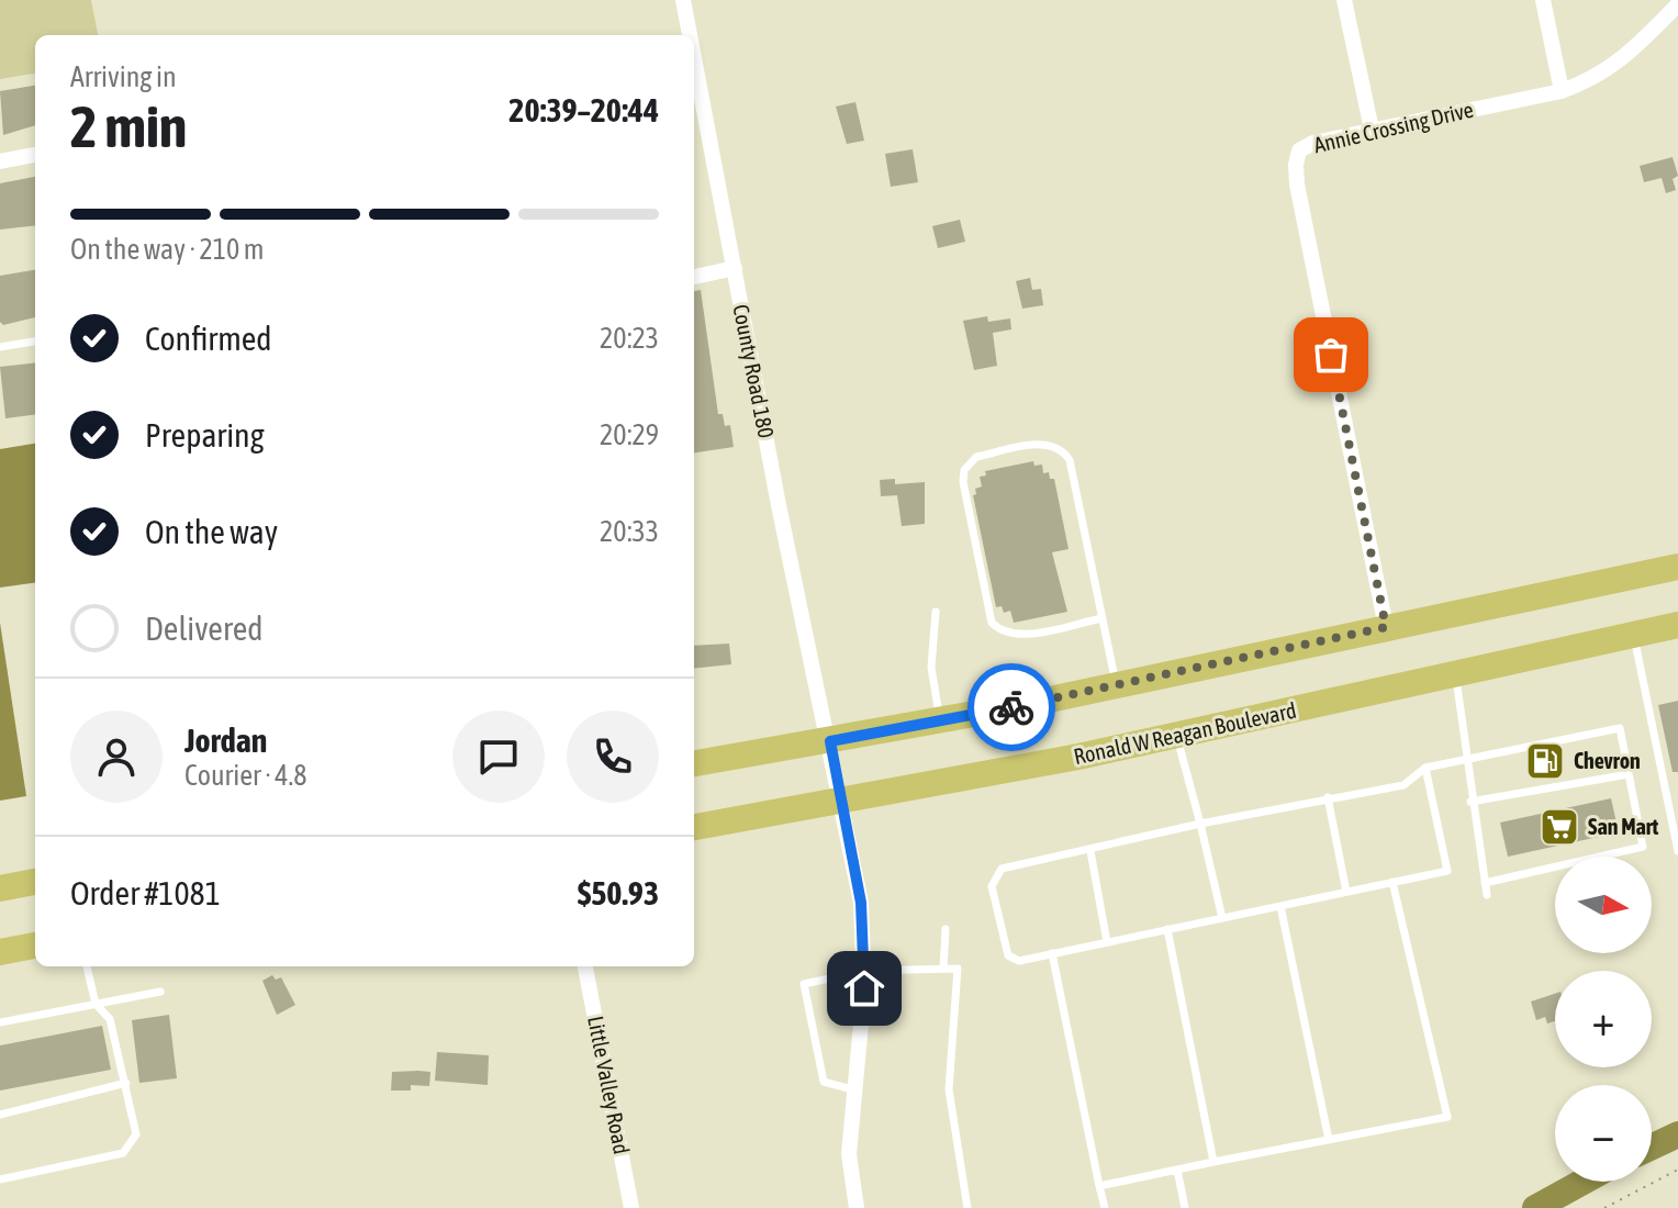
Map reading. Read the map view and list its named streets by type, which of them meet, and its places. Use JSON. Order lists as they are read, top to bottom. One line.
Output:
{"streets":{"main road":["Ronald W Reagan Boulevard"],"street":["Annie Crossing Drive","County Road 180","Little Valley Road"]},"crossings":[["County Road 180","Ronald W Reagan Boulevard"]],"places":{"fuel station":["Chevron"],"supermarket":["San Mart"]},"north":"right","page":{"heading":["2 min","Arriving in","20:39–20:44"],"panel":["Jordan","Courier · 4.8","Order #1081","$50.93"],"bar":"On the way · 210 m","list":[["Confirmed","20:23"],["Preparing","20:29"],["On the way","20:33"],"Delivered"],"map_buttons":["+","−"]}}
